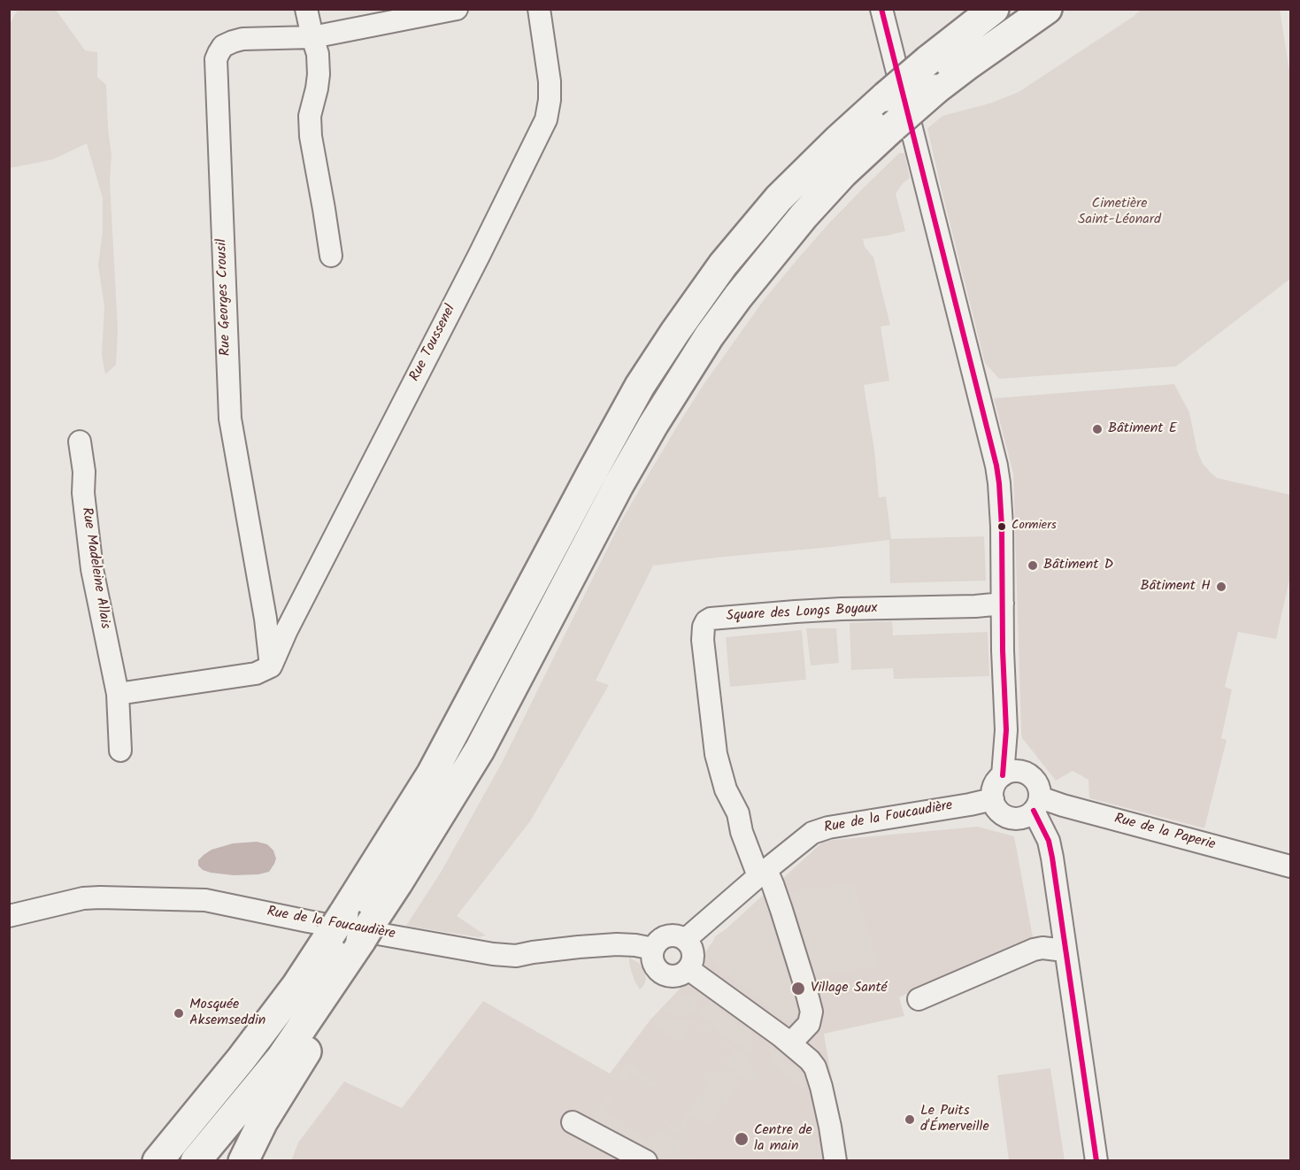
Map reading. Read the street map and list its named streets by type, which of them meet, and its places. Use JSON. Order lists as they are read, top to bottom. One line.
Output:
{"streets":{"street":["Rue Georges Crousil","Rue Toussenel","Rue Madeleine Allais","Square des Longs Boyaux","Rue de la Foucaudière","Rue de la Paperie"]},"crossings":[["Rue Georges Crousil","Rue Toussenel"],["Square des Longs Boyaux","Rue de la Foucaudière"],["Rue de la Foucaudière","Rue de la Paperie"]],"parks":["Cimetière Saint-Léonard"],"places":["Bâtiment E","Cormiers","Bâtiment D","Bâtiment H","Village Santé","Mosquée Aksemseddin","Le Puits d'Émerveille","Centre de la main"]}
